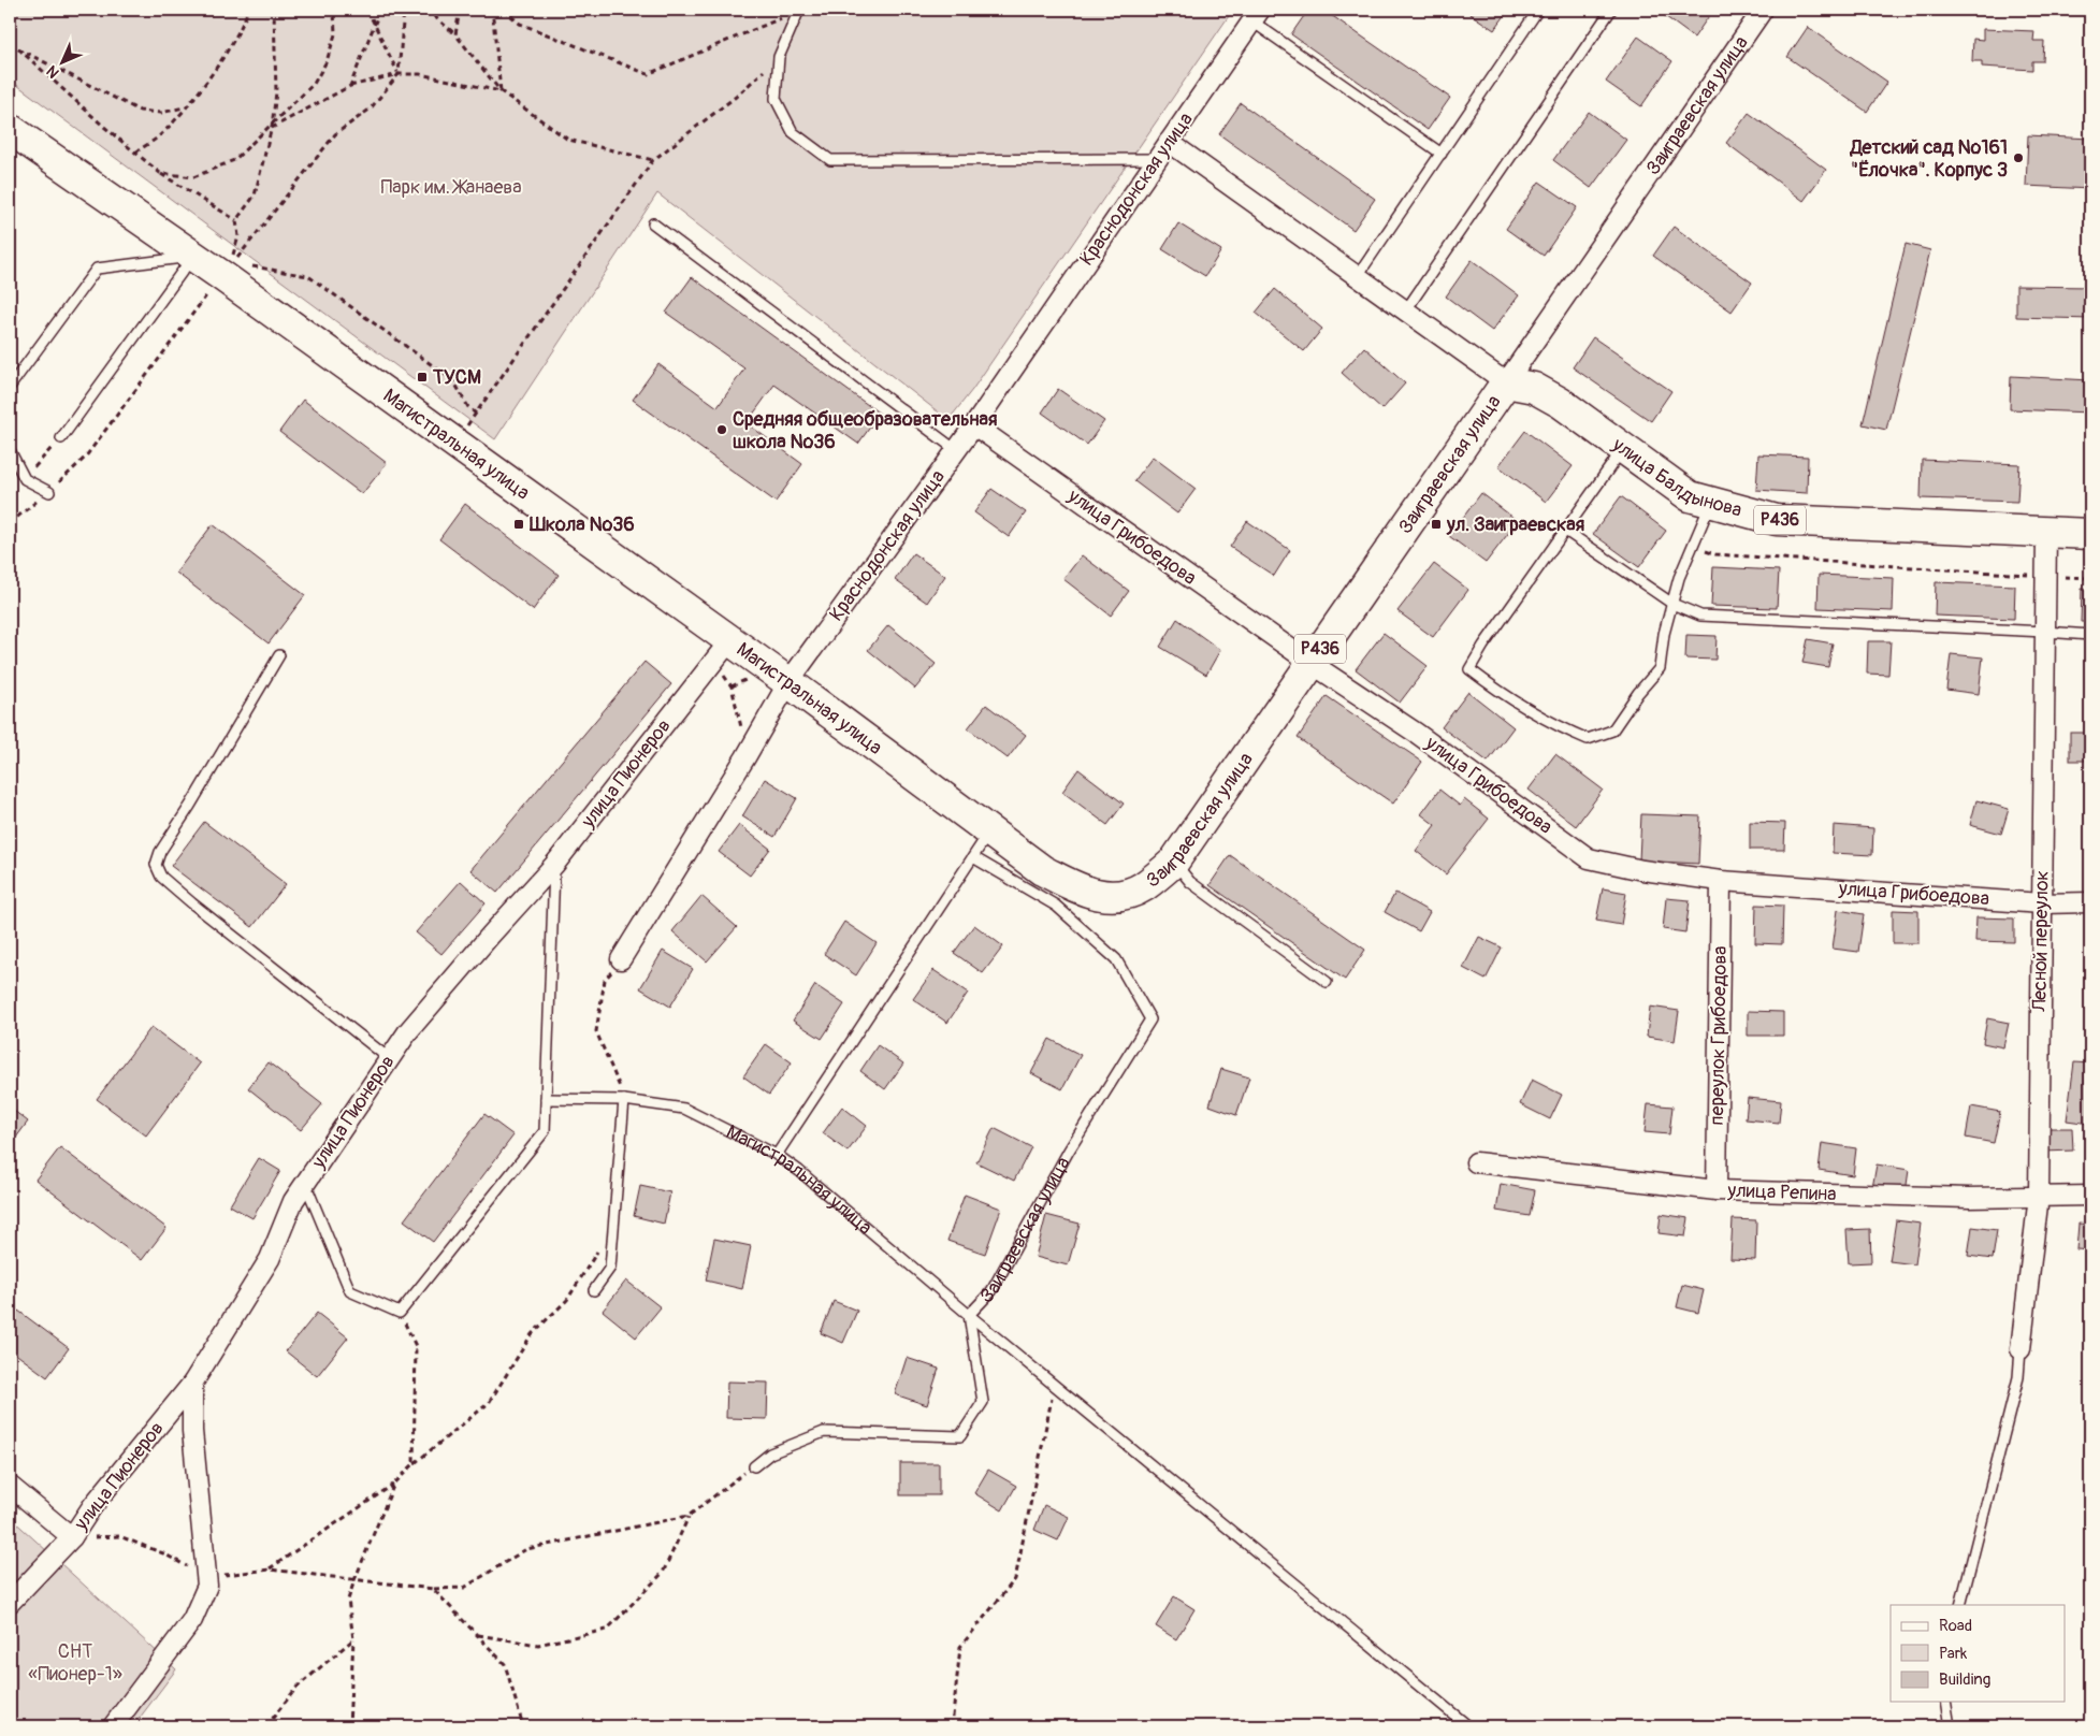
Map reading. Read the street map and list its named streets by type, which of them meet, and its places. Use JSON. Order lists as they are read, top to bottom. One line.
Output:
{"streets":{"main road":["Заиграевская улица","Магистральная улица","улица Балдынова","P436"],"street":["Краснодонская улица","улица Грибоедова","улица Пионеров","Лесной переулок","переулок Грибоедова","улица Репина"]},"crossings":[["Заиграевская улица","Магистральная улица"],["Заиграевская улица","улица Балдынова"],["Заиграевская улица","улица Грибоедова"],["Краснодонская улица","Магистральная улица"],["Краснодонская улица","улица Грибоедова"],["Магистральная улица","улица Пионеров"],["улица Балдынова","Лесной переулок"],["улица Грибоедова","Лесной переулок"],["улица Грибоедова","переулок Грибоедова"],["Лесной переулок","улица Репина"],["переулок Грибоедова","улица Репина"]],"parks":["Парк им. Жанаева","СНТ «Пионер-1»"],"places":{"other":["Детский сад №161 \"Ёлочка\". Корпус 3","Средняя общеобразовательная школа №36"],"transit":["ТУСМ","Школа №36","ул. Заиграевская"]},"legend":["Road","Park","Building"],"north":"bottom left"}
